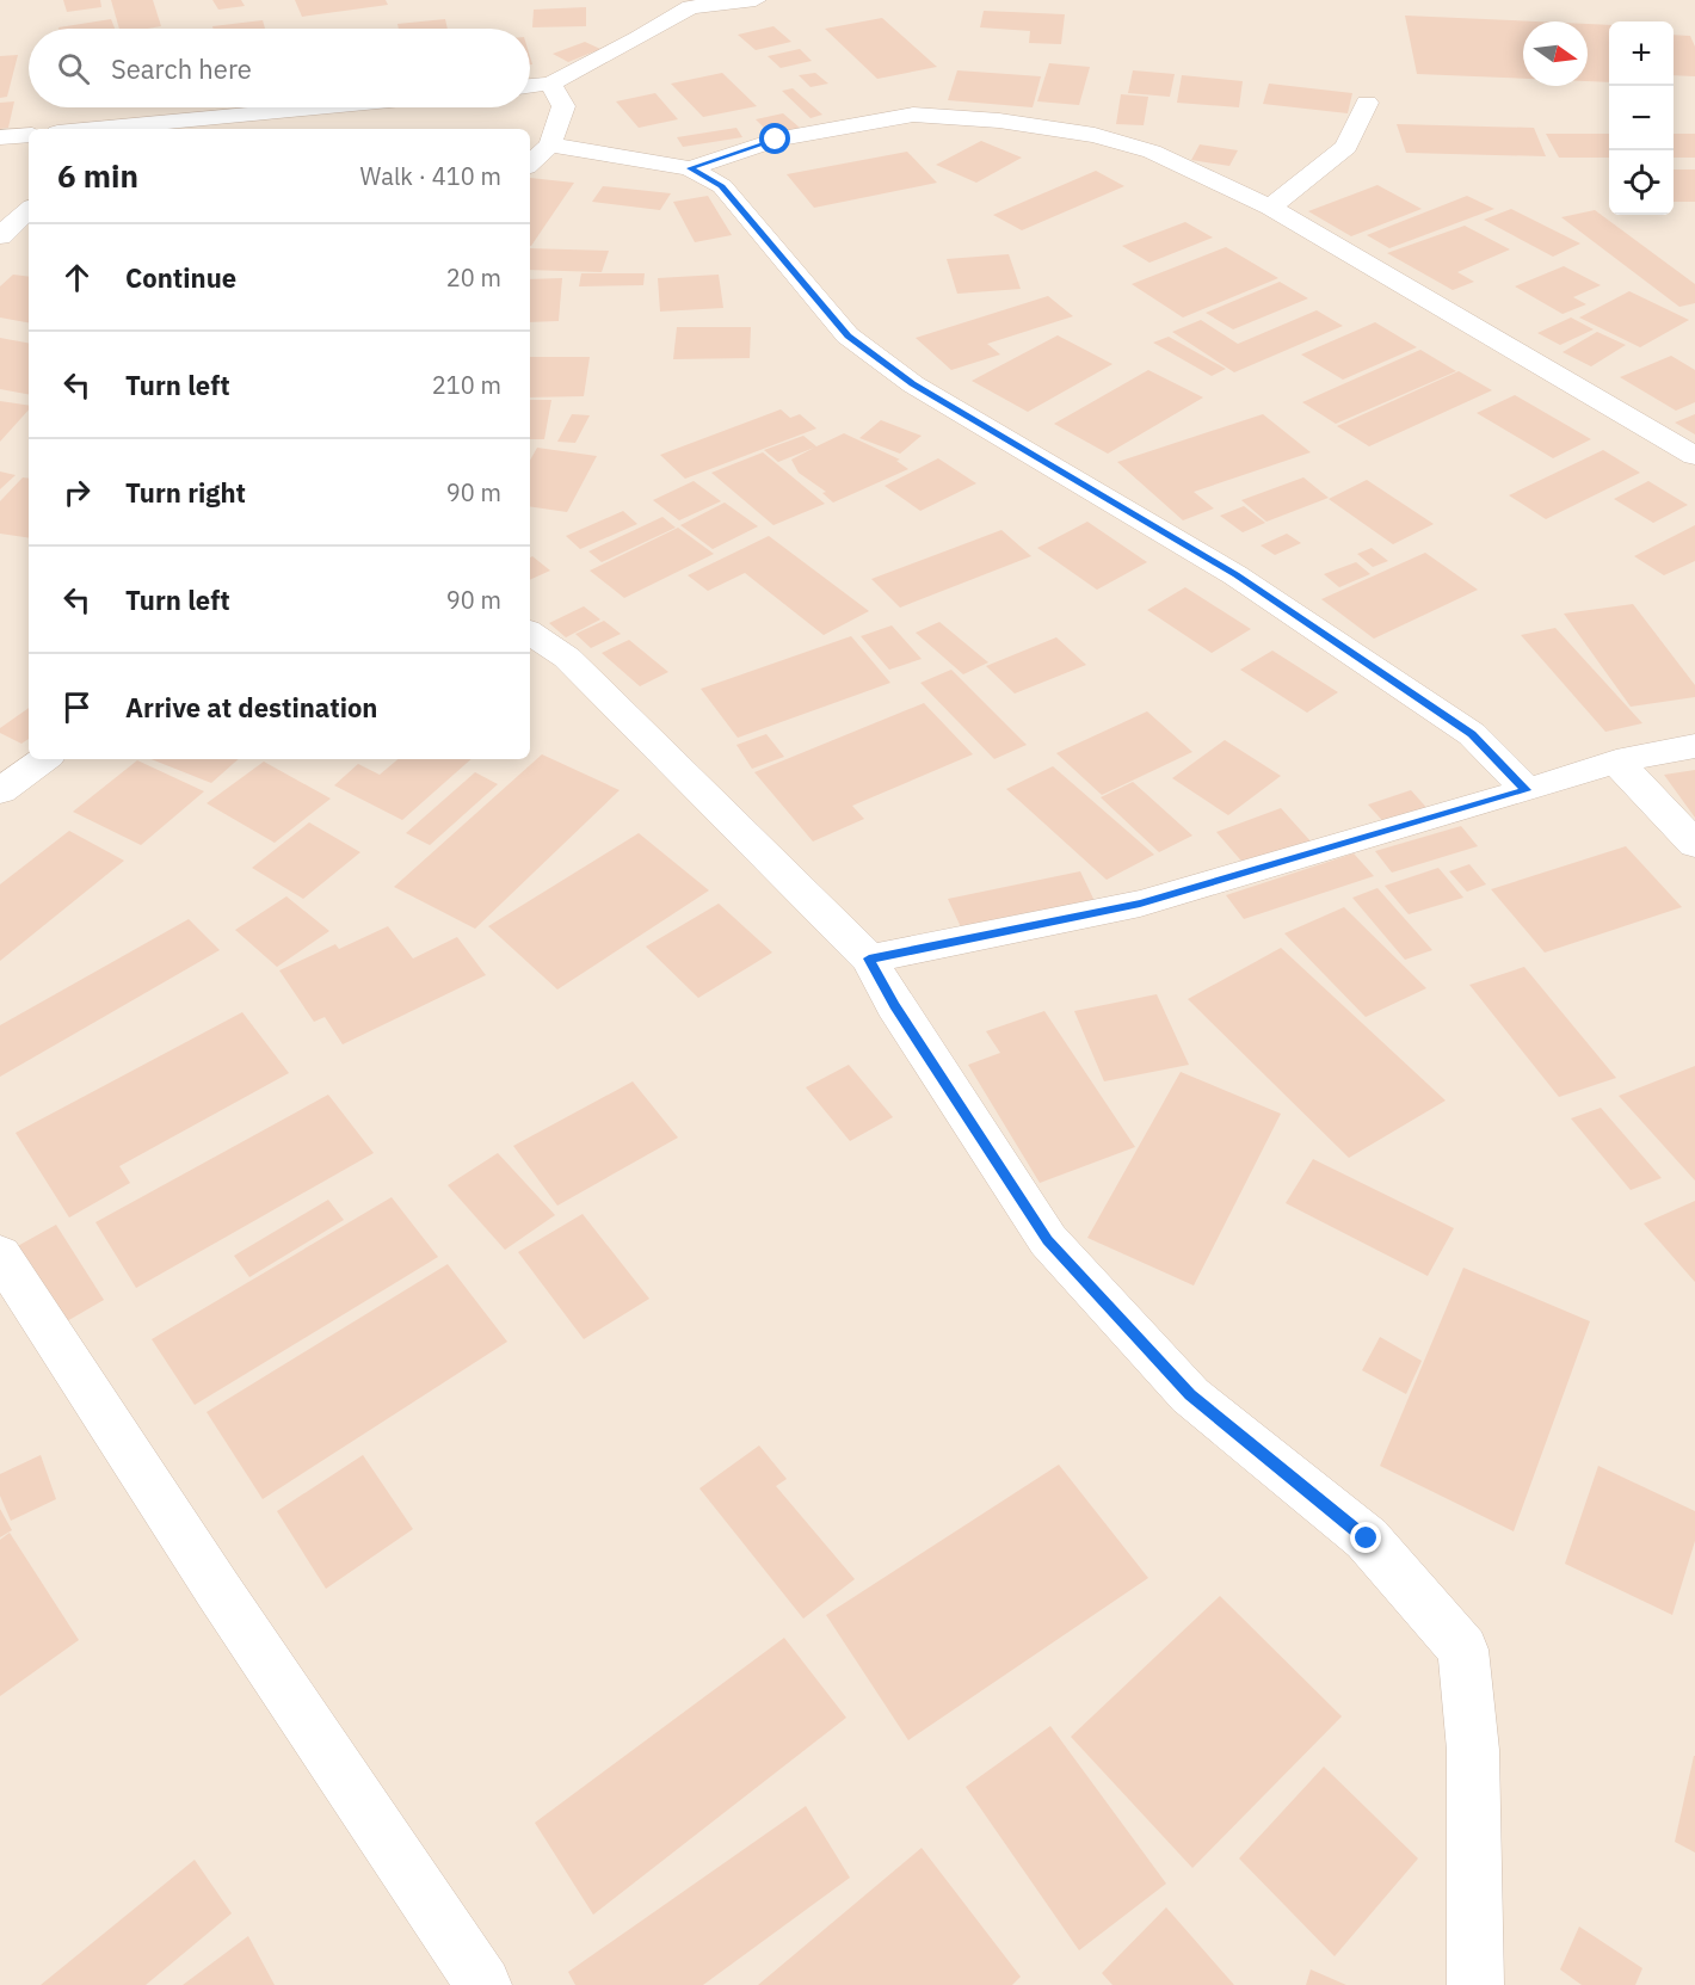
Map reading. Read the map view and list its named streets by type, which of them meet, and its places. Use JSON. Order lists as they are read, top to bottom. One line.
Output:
{"north":"right","page":{"map_buttons":["+","−"],"search":"Search here","heading":["6 min","Walk · 410 m"],"list":[["Continue","20 m"],["Turn left","210 m"],["Turn right","90 m"],["Turn left","90 m"],"Arrive at destination"]}}
